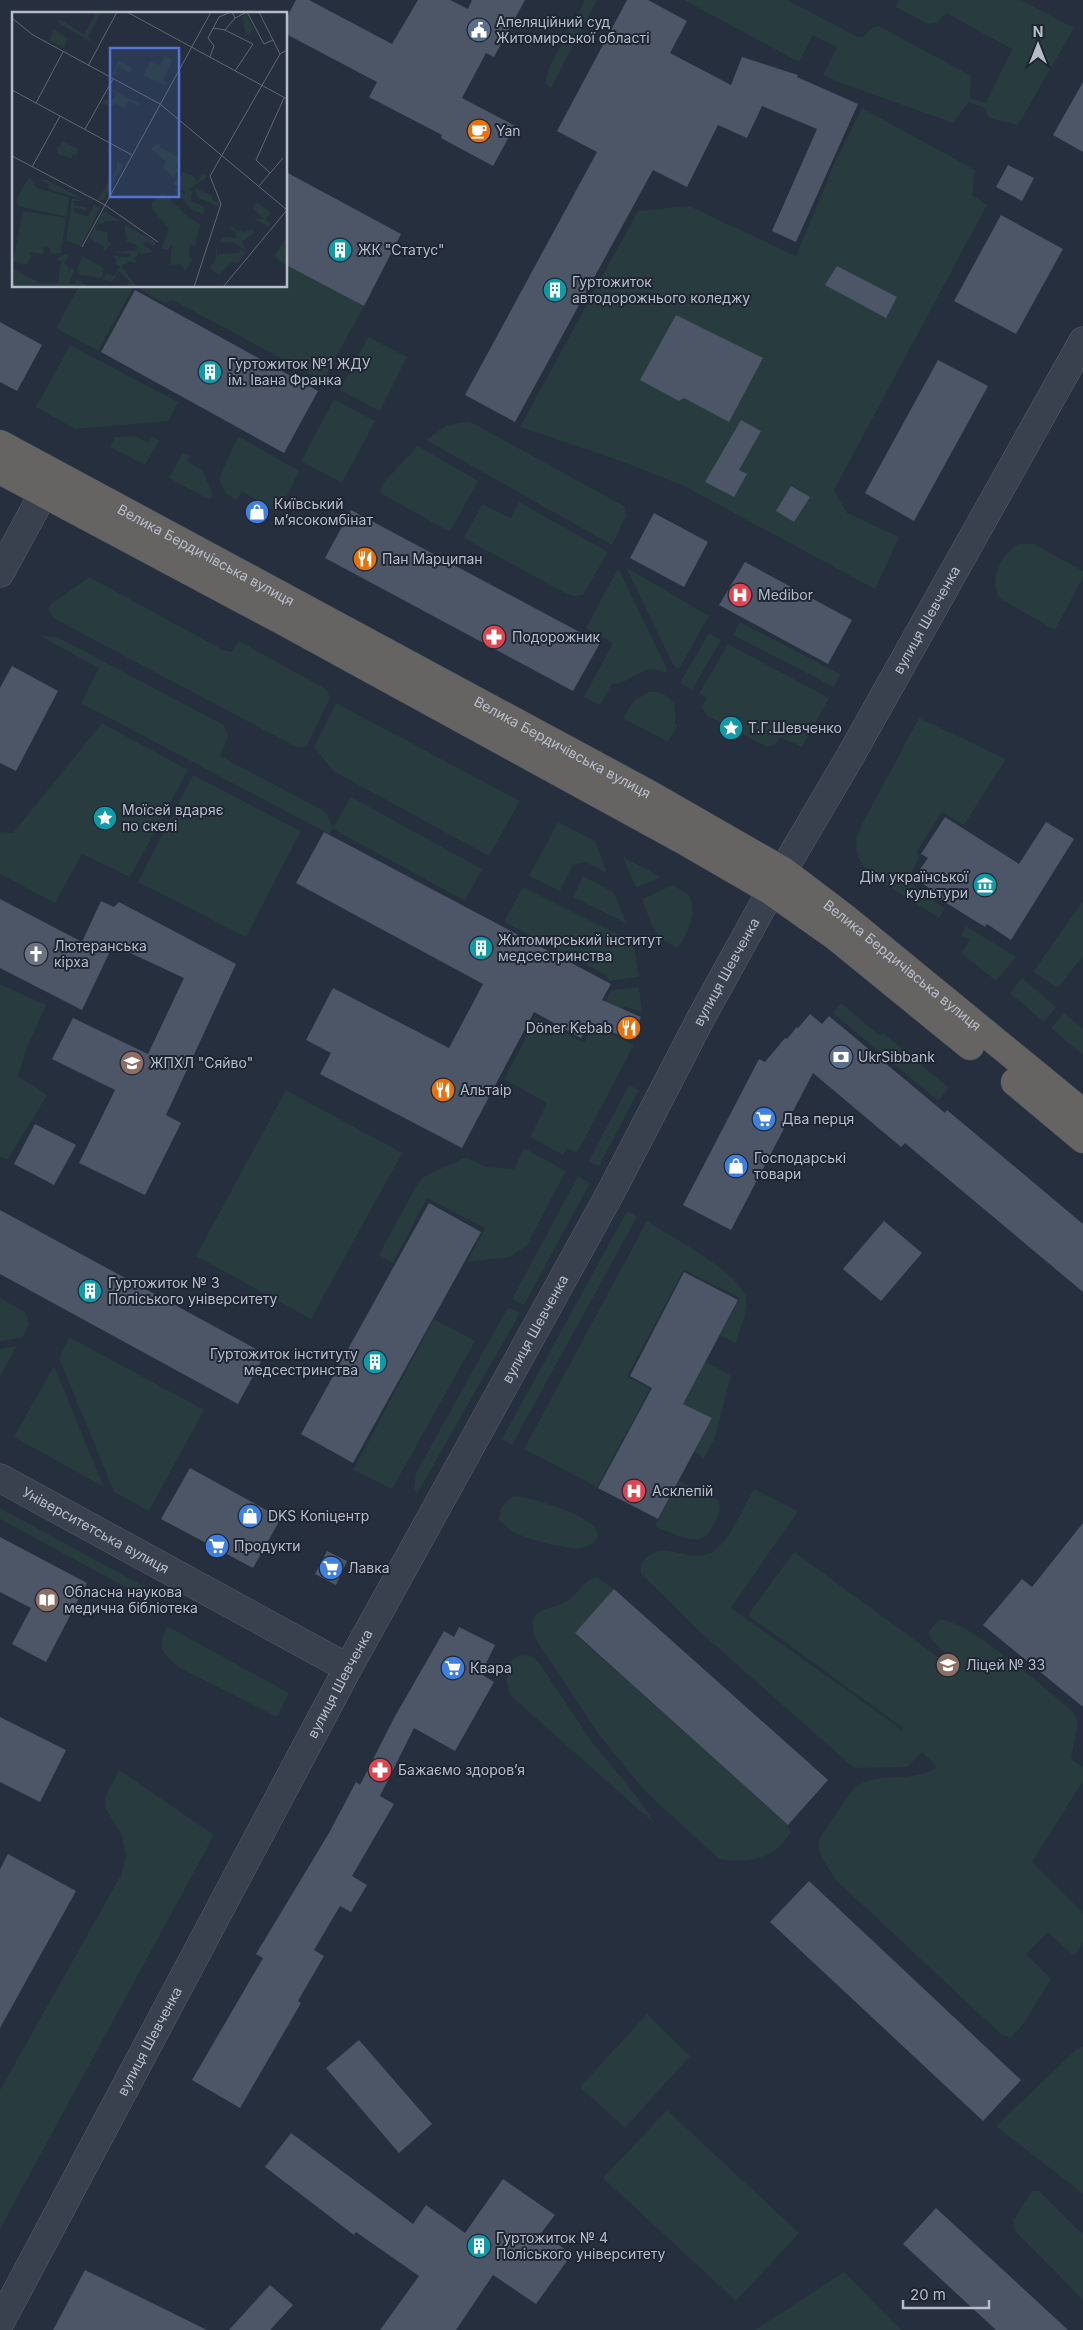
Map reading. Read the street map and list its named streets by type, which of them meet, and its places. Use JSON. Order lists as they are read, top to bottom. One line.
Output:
{"streets":{"highway":["Велика Бердичівська вулиця"],"street":["вулиця Шевченка","Університетська вулиця"]},"crossings":[["Велика Бердичівська вулиця","вулиця Шевченка"],["вулиця Шевченка","Університетська вулиця"]],"places":{"public building":["Апеляційний суд Житомирської області"],"cafe":["Yan"],"building":["ЖК \"Статус\"","Гуртожиток автодорожнього коледжу","Гуртожиток №1 ЖДУ ім. Івана Франка","Житомирський інститут медсестринства","Гуртожиток № 3 Поліського університету","Гуртожиток інституту медсестринства","Гуртожиток № 4 Поліського університету"],"shop":["Київський м’ясокомбінат","Господарські товари","DKS Копіцентр"],"restaurant":["Пан Марципан","Döner Kebab","Альтаір"],"hospital":["Medibor","Асклепій"],"pharmacy":["Подорожник","Бажаємо здоровʼя"],"place":["Т.Г.Шевченко","Моїсей вдаряє по скелі"],"museum":["Дім української культури"],"church":["Лютеранська кірха"],"bank":["UkrSibbank"],"school or university":["ЖПХЛ \"Сяйво\"","Ліцей № 33"],"supermarket":["Два перця","Продукти","Лавка","Квара"],"library":["Обласна наукова медична бібліотека"]},"scale_bar":"20 m","north":"top"}
